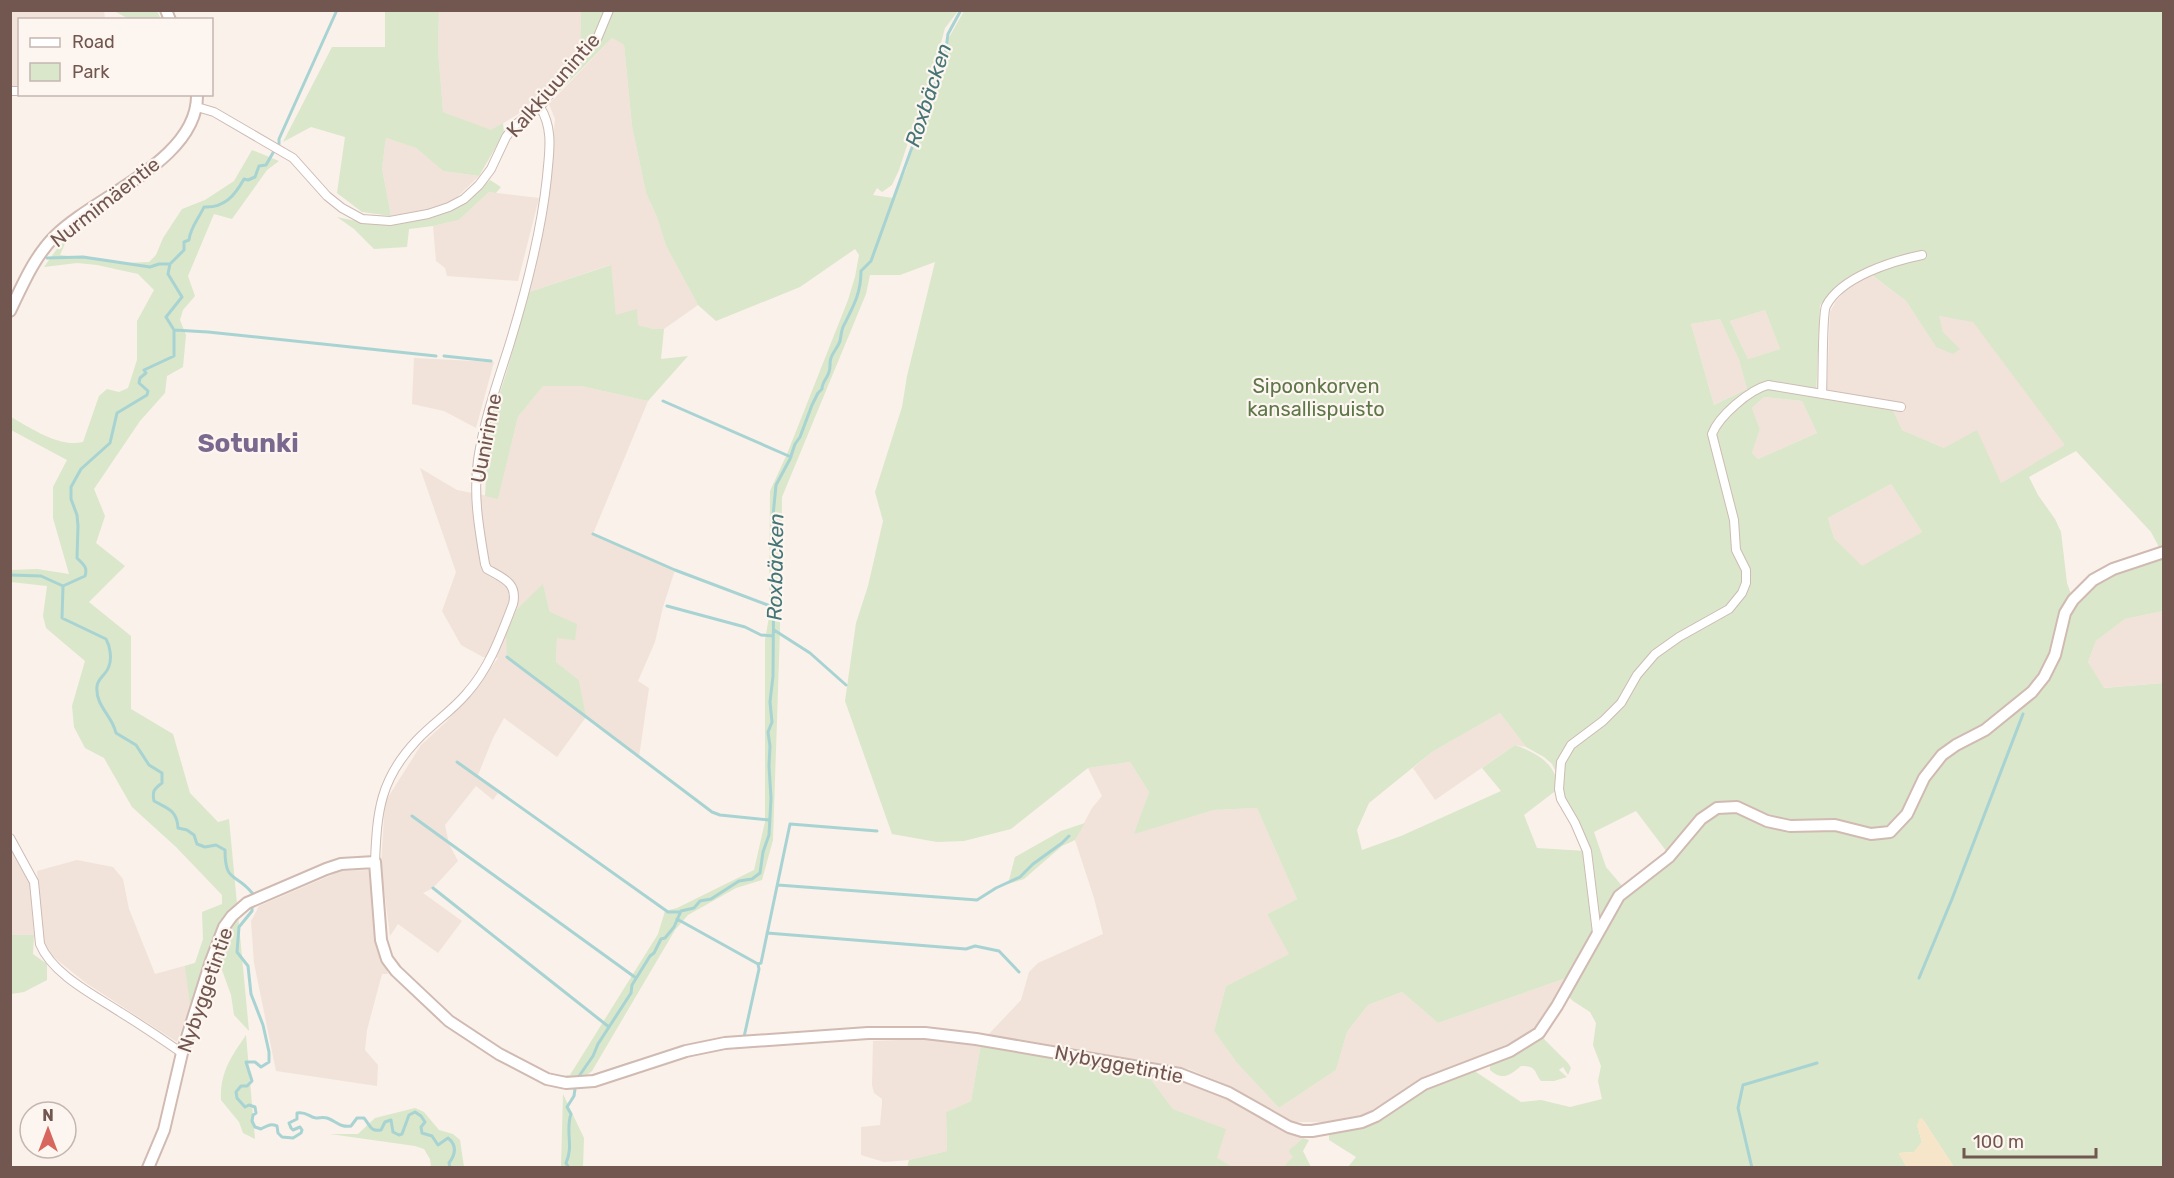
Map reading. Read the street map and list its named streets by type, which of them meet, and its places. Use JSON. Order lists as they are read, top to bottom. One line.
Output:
{"streets":{"street":["Kalkkiuunintie","Nurmimäentie","Uunirinne","Nybyggetintie"]},"crossings":[["Kalkkiuunintie","Nurmimäentie"],["Kalkkiuunintie","Uunirinne"],["Uunirinne","Nybyggetintie"]],"districts":["Sotunki"],"water":["Roxbäcken"],"parks":["Sipoonkorven kansallispuisto"],"legend":["Road","Park"],"scale_bar":"100 m","north":"top"}
